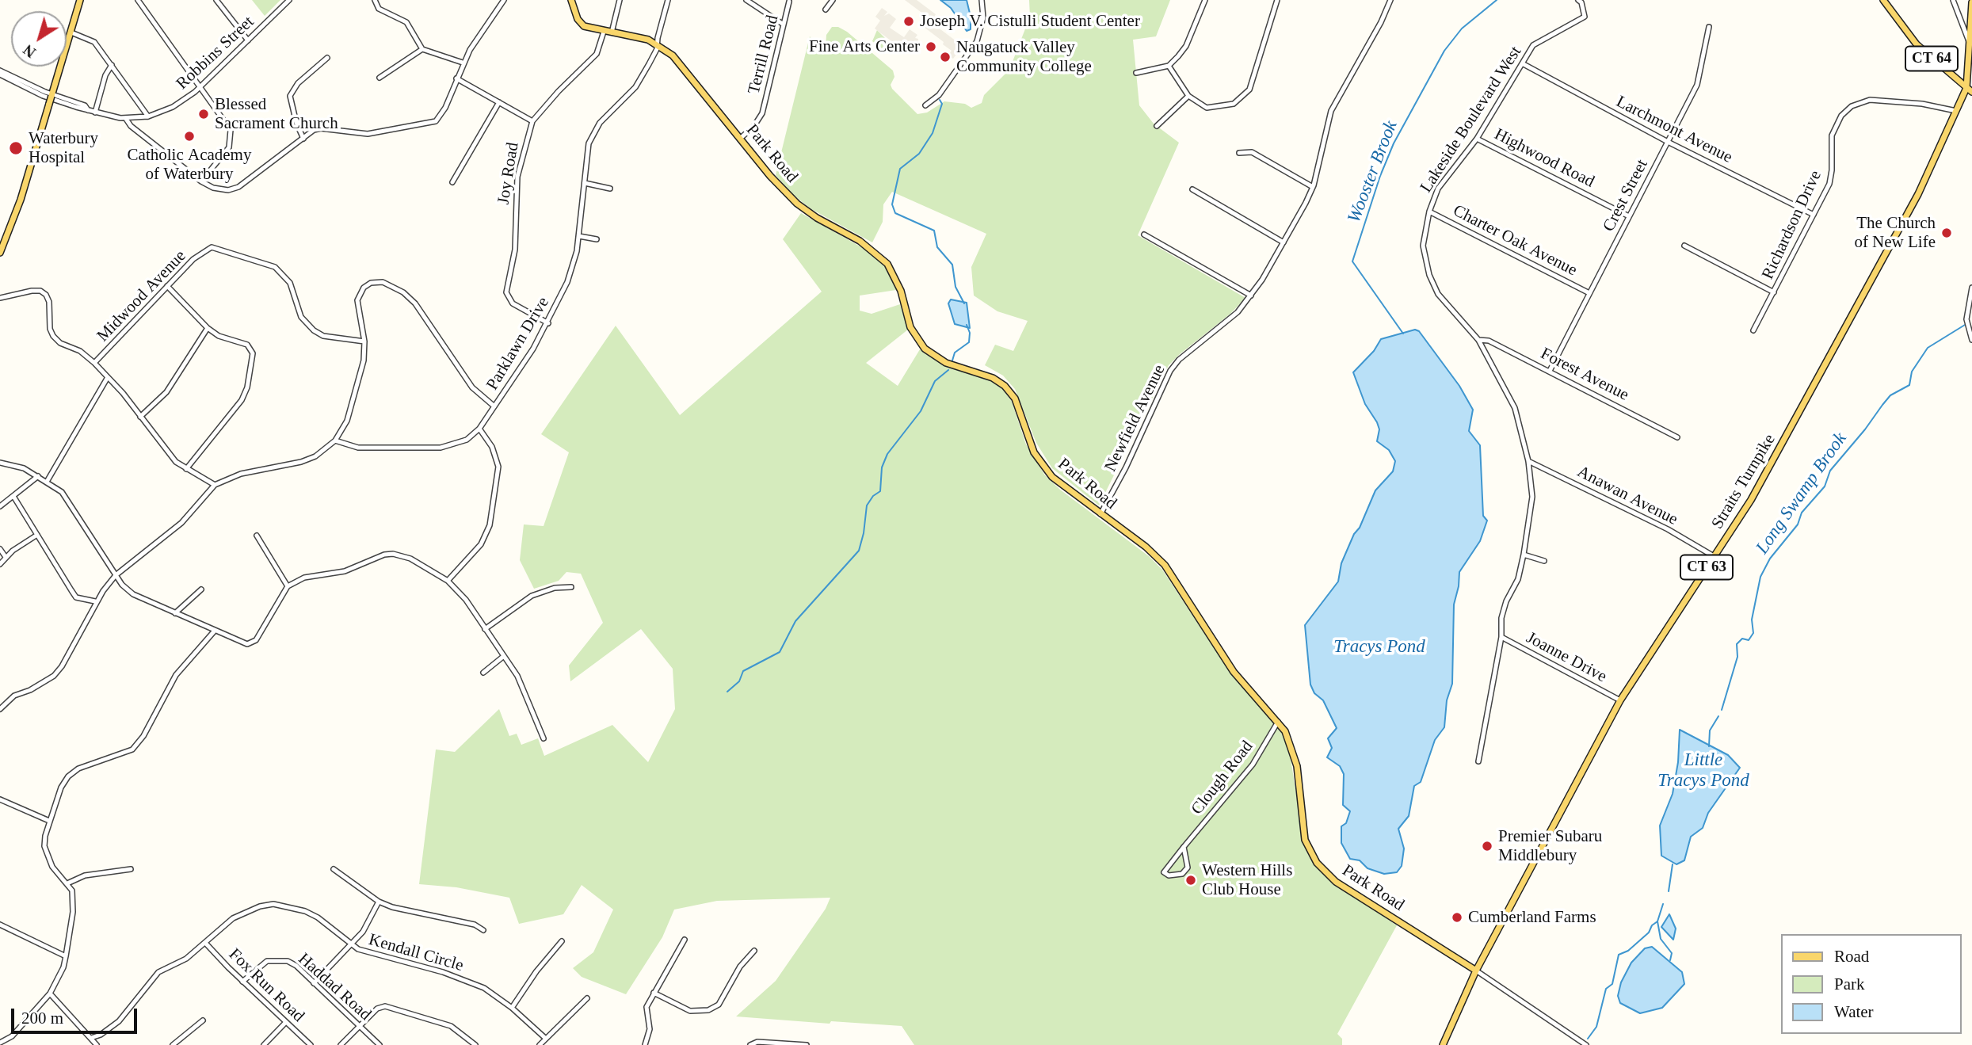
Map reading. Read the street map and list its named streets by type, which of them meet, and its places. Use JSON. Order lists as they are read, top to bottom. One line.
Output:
{"streets":{"main road":["CT 64","Park Road","Straits Turnpike","CT 63"],"street":["Robbins Street","Terrill Road","Lakeside Boulevard West","Larchmont Avenue","Highwood Road","Joy Road","Crest Street","Richardson Drive","Charter Oak Avenue","Midwood Avenue","Parklawn Drive","Forest Avenue","Newfield Avenue","Anawan Avenue","Joanne Drive","Clough Road","Kendall Circle","Fox Run Road","Haddad Road"]},"crossings":[["Terrill Road","Park Road"],["CT 64","Straits Turnpike"],["Lakeside Boulevard West","Larchmont Avenue"],["Lakeside Boulevard West","Highwood Road"],["Lakeside Boulevard West","Charter Oak Avenue"],["Lakeside Boulevard West","Forest Avenue"],["Lakeside Boulevard West","Anawan Avenue"],["Lakeside Boulevard West","Joanne Drive"],["Larchmont Avenue","Crest Street"],["Larchmont Avenue","Richardson Drive"],["Park Road","Joy Road"],["Park Road","Parklawn Drive"],["Park Road","Newfield Avenue"],["Park Road","Straits Turnpike"],["Park Road","Clough Road"],["Highwood Road","Crest Street"],["Joy Road","Parklawn Drive"],["Crest Street","Charter Oak Avenue"],["Crest Street","Forest Avenue"],["Richardson Drive","Straits Turnpike"],["Straits Turnpike","Anawan Avenue"],["Straits Turnpike","Joanne Drive"],["Kendall Circle","Fox Run Road"],["Fox Run Road","Haddad Road"]],"water":["Wooster Brook","Long Swamp Brook","Tracys Pond","Little Tracys Pond"],"places":["Joseph V. Cistulli Student Center","Fine Arts Center","Naugatuck Valley Community College","Blessed Sacrament Church","Catholic Academy of Waterbury","Waterbury Hospital","The Church of New Life","Premier Subaru Middlebury","Western Hills Club House","Cumberland Farms"],"legend":["Road","Park","Water"],"scale_bar":"200 m","north":"bottom left"}
